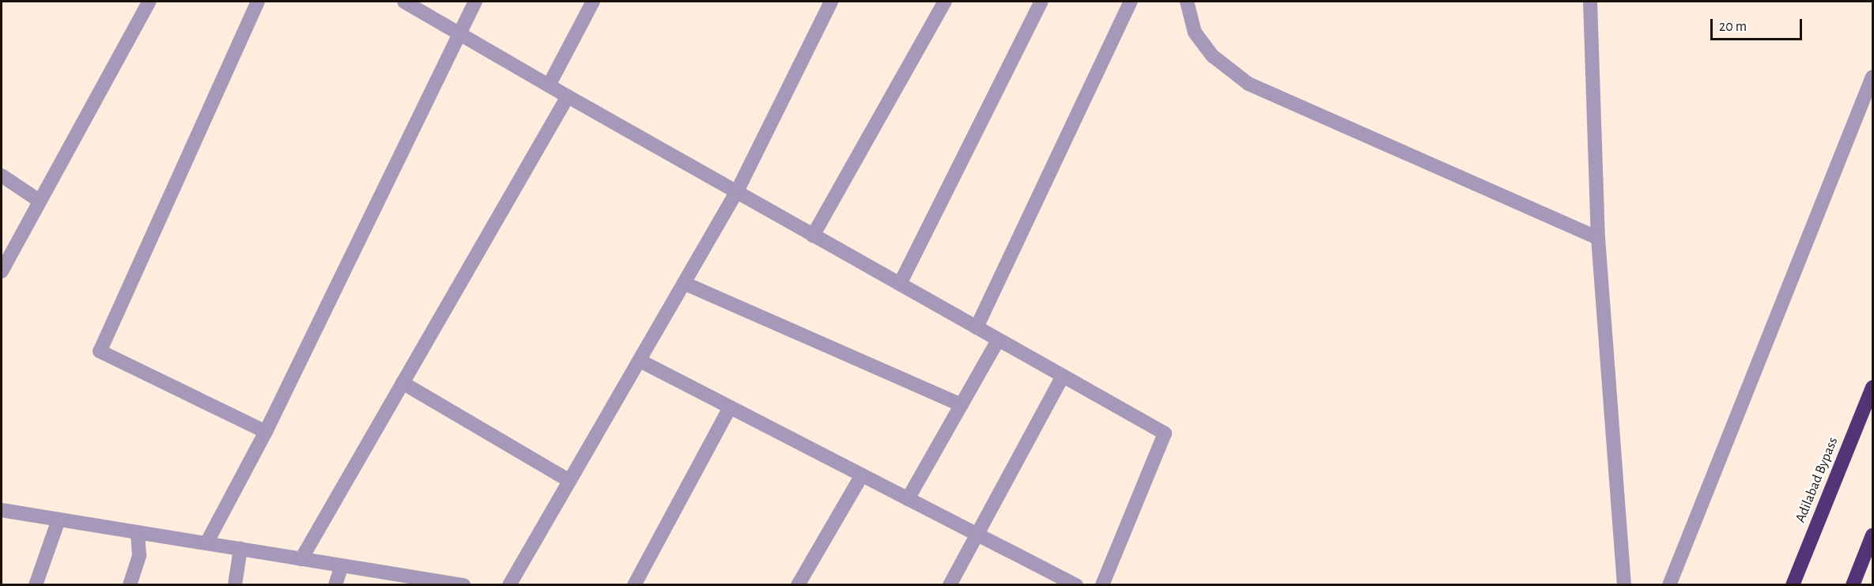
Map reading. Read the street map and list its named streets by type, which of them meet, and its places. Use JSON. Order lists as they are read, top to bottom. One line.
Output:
{"streets":{"highway":["Adilabad Bypass"]},"scale_bar":"20 m"}
